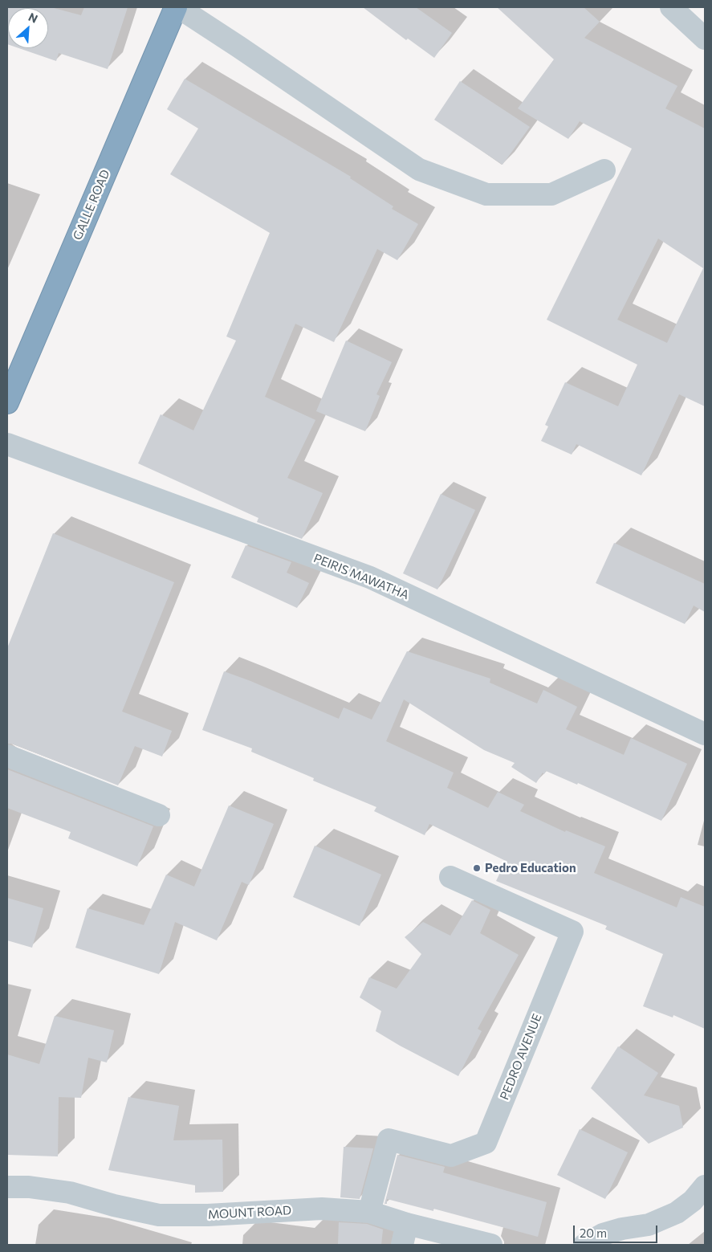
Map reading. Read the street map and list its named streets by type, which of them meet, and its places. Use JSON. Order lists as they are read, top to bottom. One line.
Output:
{"streets":{"highway":["GALLE ROAD"],"street":["PEIRIS MAWATHA","PEDRO AVENUE","MOUNT ROAD"]},"crossings":[["PEDRO AVENUE","MOUNT ROAD"]],"places":["Pedro Education"],"scale_bar":"20 m","north":"top right"}
